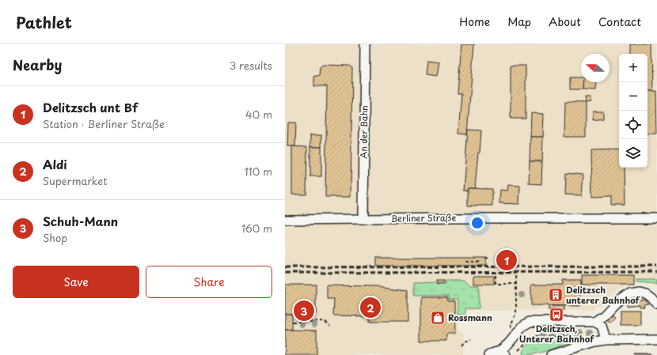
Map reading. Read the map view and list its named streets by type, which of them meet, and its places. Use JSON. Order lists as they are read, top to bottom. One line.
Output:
{"streets":{"street":["An der Bahn","Berliner Straße"]},"crossings":[["An der Bahn","Berliner Straße"]],"places":{"building":["Delitzsch unterer Bahnhof"],"bus stop":["Delitzsch, Unterer Bahnhof"],"shop":["Rossmann"]},"north":"left","page":{"header":"Pathlet","nav":["Home","Map","About","Contact"],"heading":["Nearby","3 results"],"map_buttons":["+","−"],"list":[{"mark":"1","name":"Delitzsch unt Bf","note":"Station · Berliner Straße","value":"40 m"},{"mark":"2","name":"Aldi","note":"Supermarket","value":"110 m"},{"mark":"3","name":"Schuh-Mann","note":"Shop","value":"160 m"}],"pins":["1","2","3"],"buttons":["Save","Share"]}}
